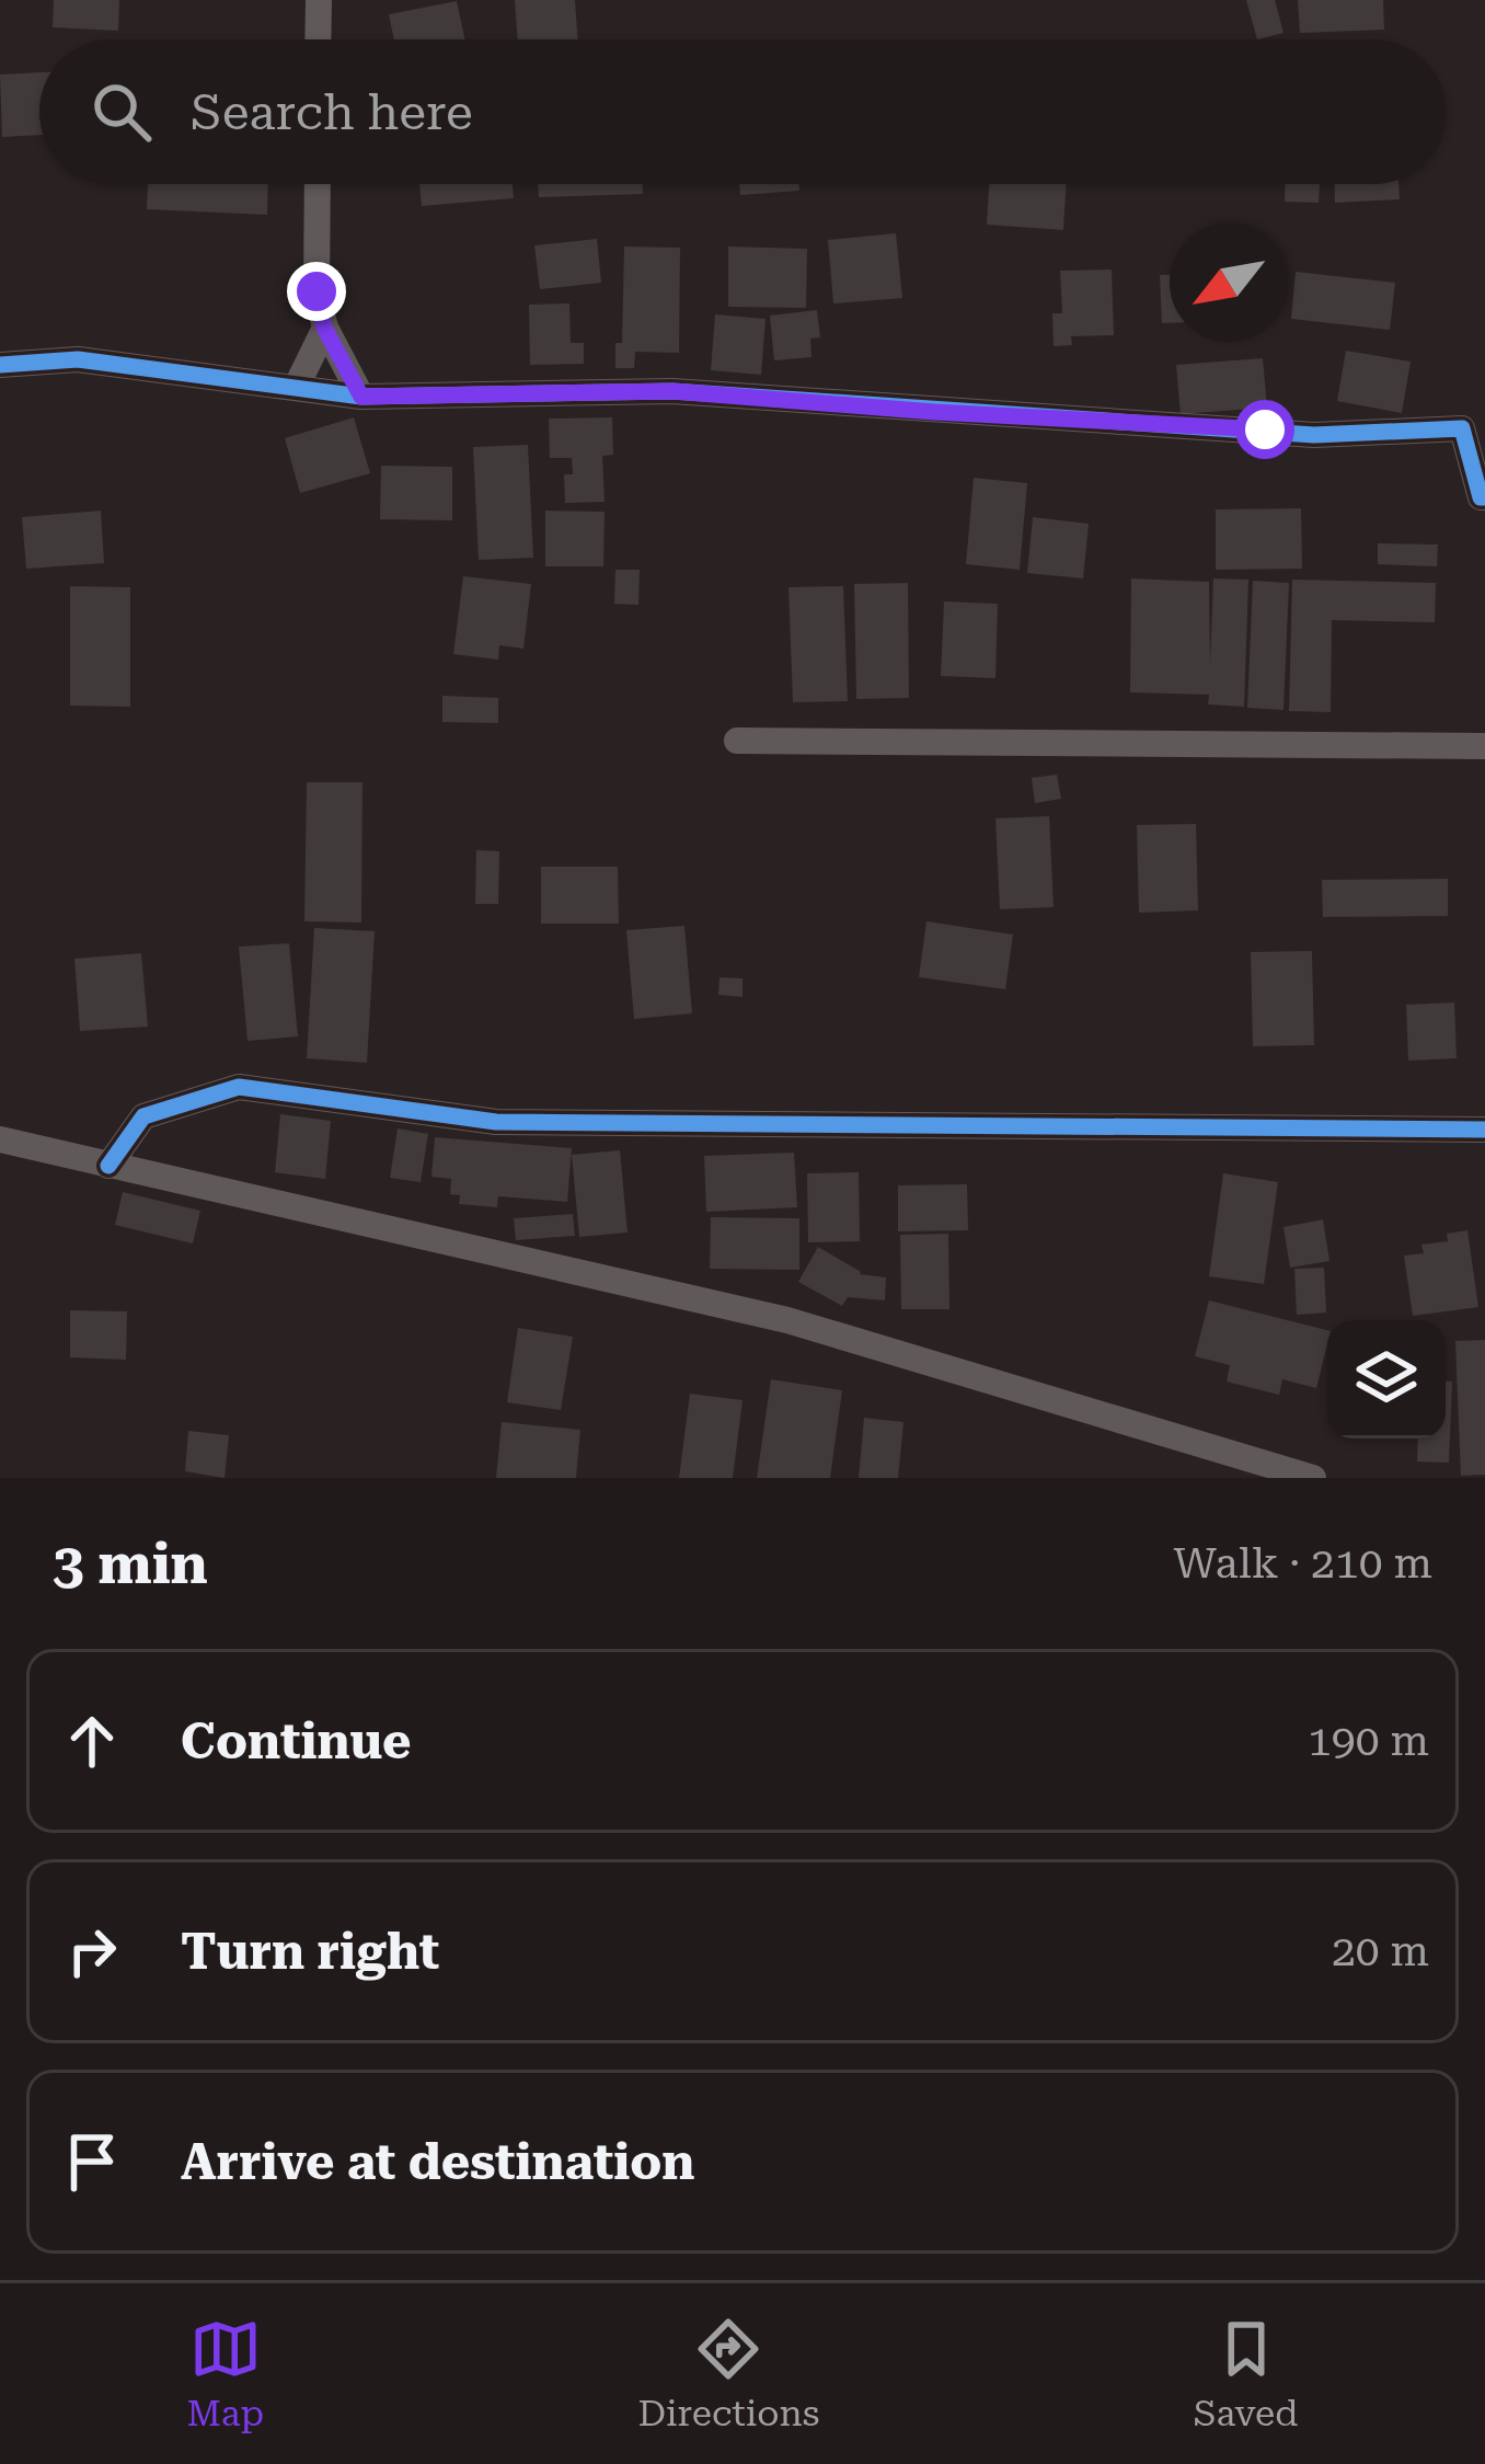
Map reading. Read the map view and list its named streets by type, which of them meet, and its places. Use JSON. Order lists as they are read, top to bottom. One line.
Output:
{"north":"bottom left","page":{"search":"Search here","heading":["3 min","Walk · 210 m"],"list":[["Continue","190 m"],["Turn right","20 m"],"Arrive at destination"],"nav":["Map","Directions","Saved"]}}
